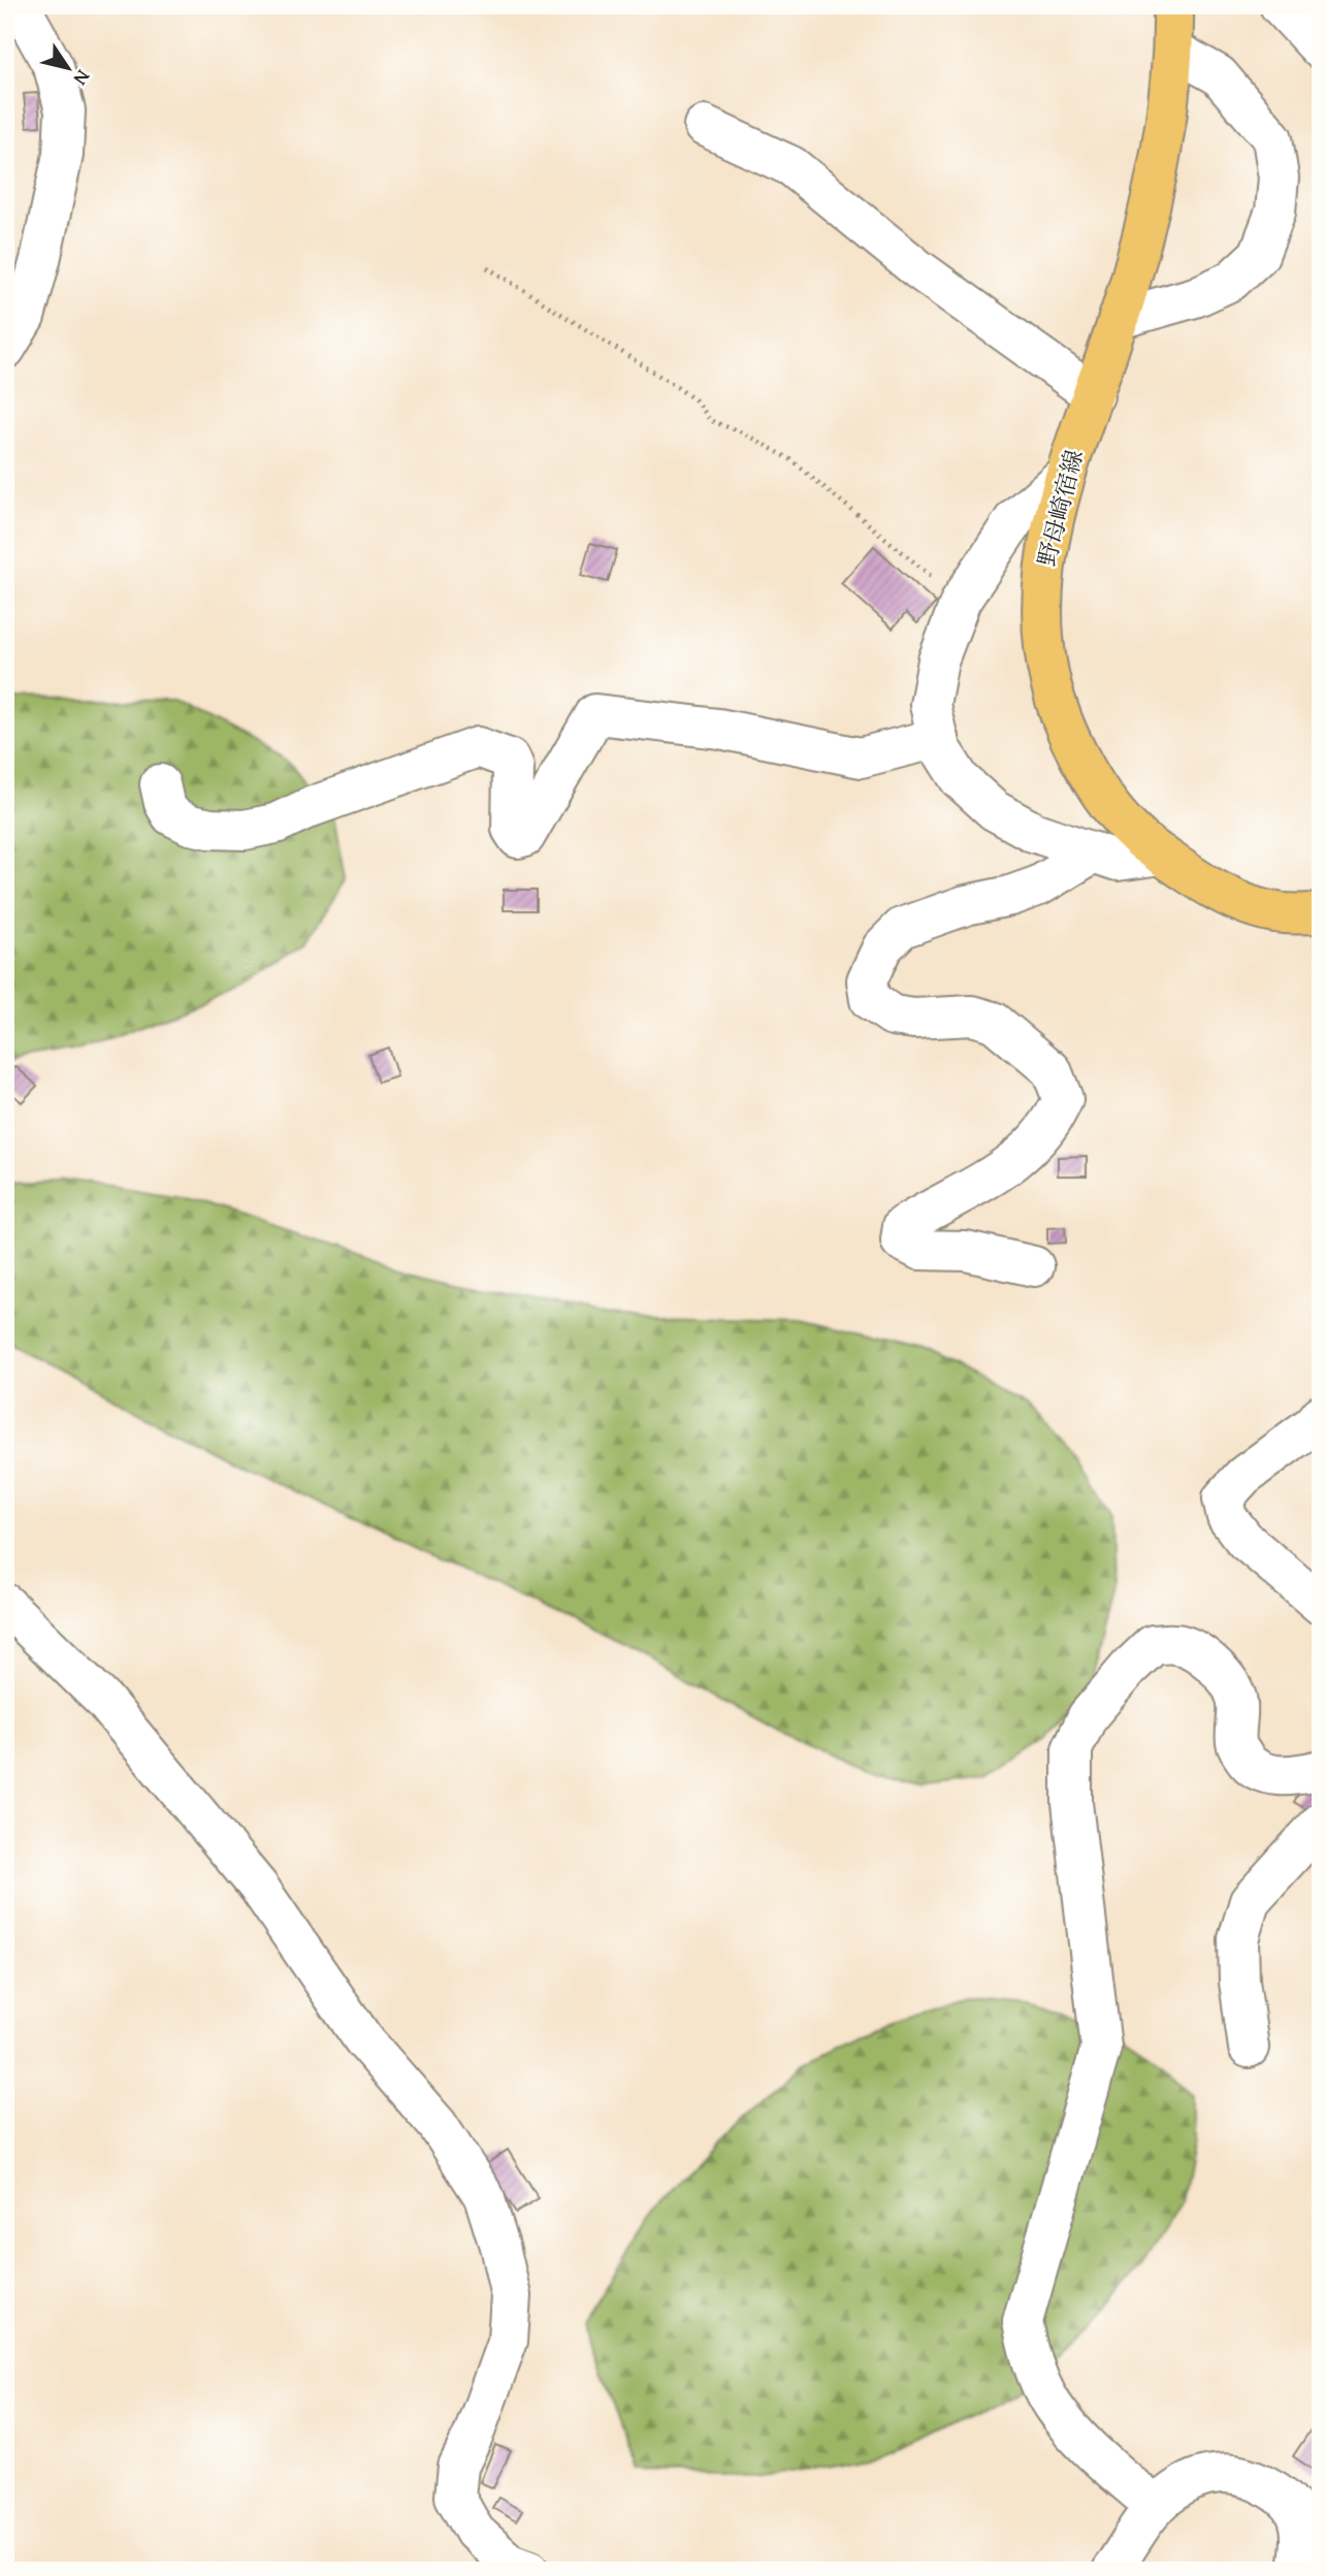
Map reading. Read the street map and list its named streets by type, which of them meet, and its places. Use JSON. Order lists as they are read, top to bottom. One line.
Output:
{"streets":{"main road":["野母崎宿線"]},"north":"bottom right"}
